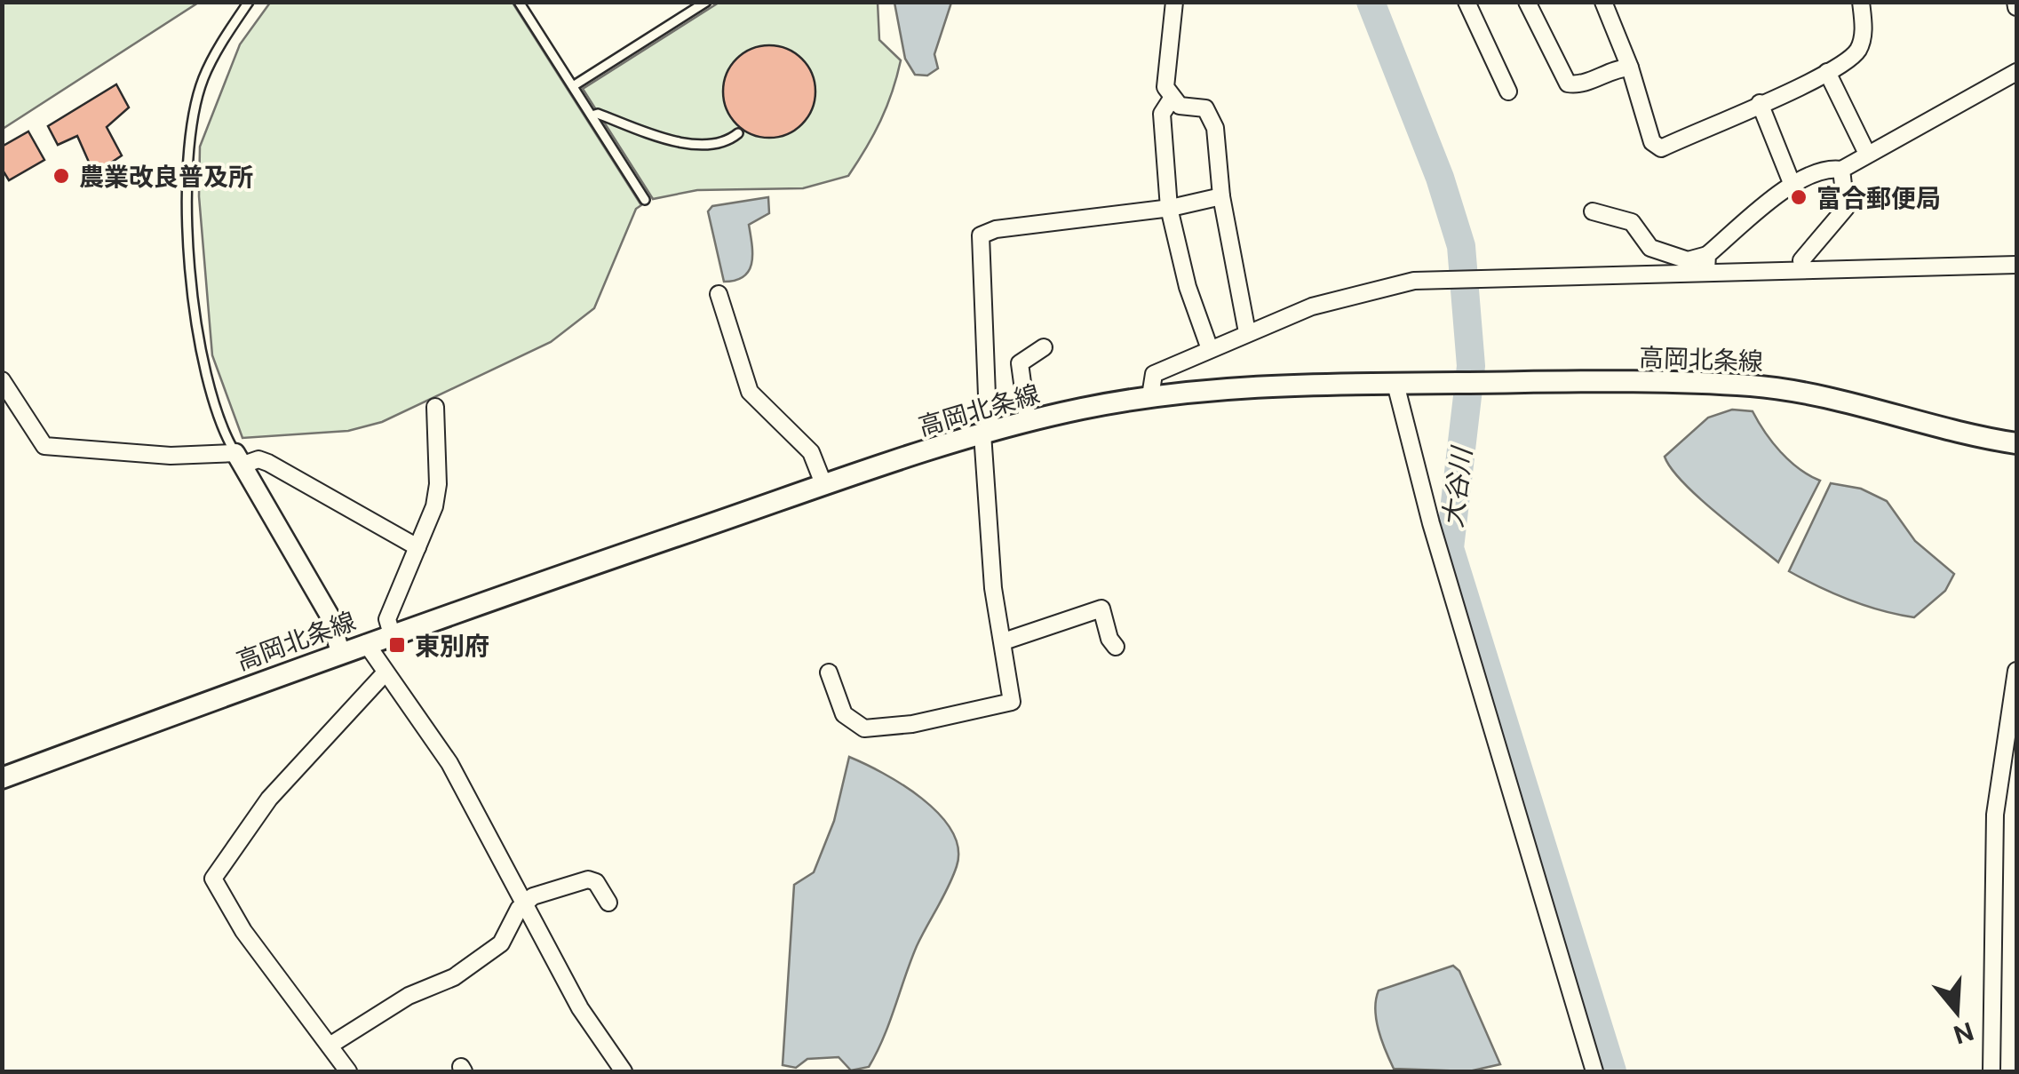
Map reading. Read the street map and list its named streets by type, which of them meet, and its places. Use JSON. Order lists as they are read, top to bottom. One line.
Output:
{"streets":{"main road":["高岡北条線"]},"water":["大谷川"],"places":{"other":["農業改良普及所","富合郵便局"],"transit":["東別府"]},"north":"bottom"}
